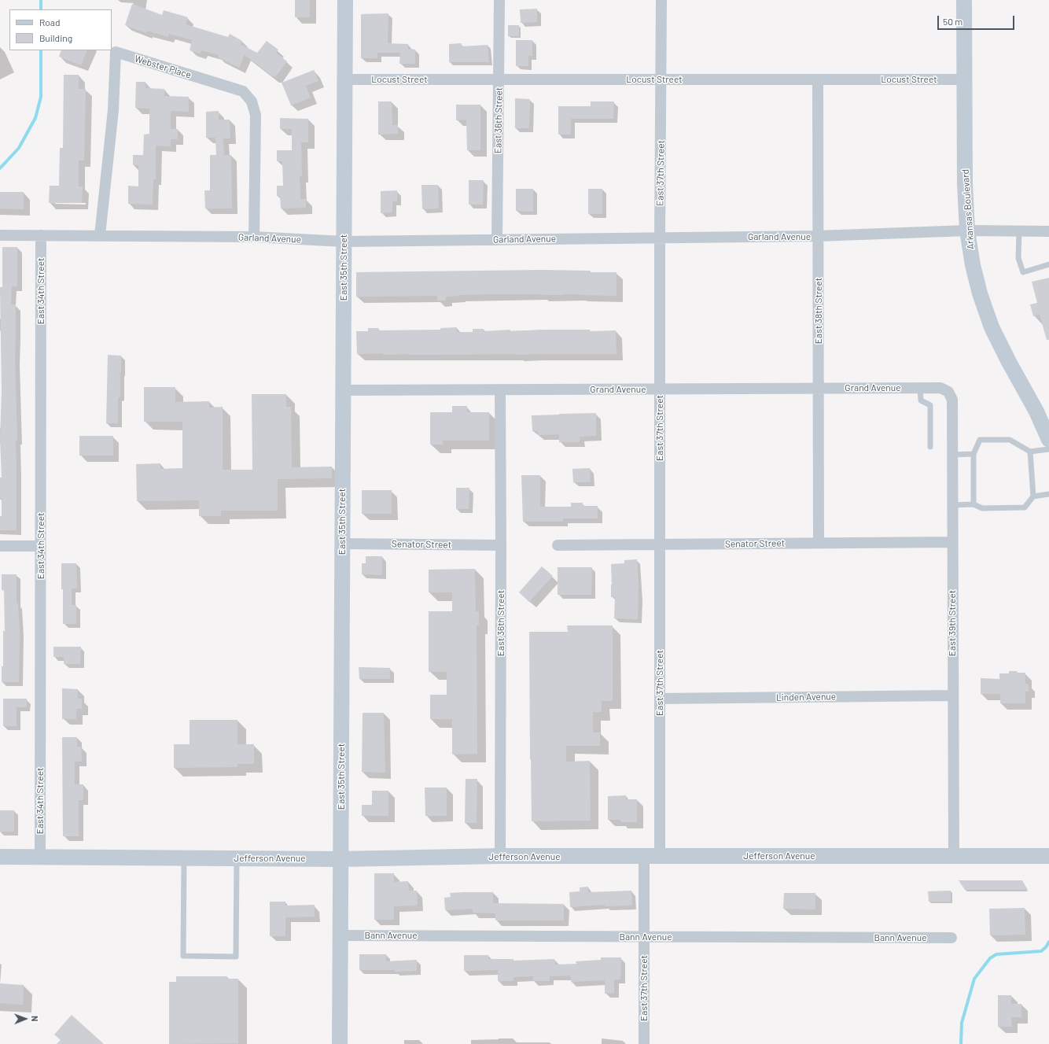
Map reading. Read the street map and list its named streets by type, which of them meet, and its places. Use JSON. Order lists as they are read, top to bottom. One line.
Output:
{"streets":{"main road":["Arkansas Boulevard","East 35th Street","Jefferson Avenue"],"street":["Webster Place","Locust Street","East 36th Street","East 37th Street","Garland Avenue","East 34th Street","East 38th Street","Grand Avenue","Senator Street","East 39th Street","Linden Avenue","Bann Avenue"]},"crossings":[["Webster Place","Garland Avenue"],["Locust Street","East 36th Street"],["Locust Street","East 37th Street"],["Locust Street","Arkansas Boulevard"],["Locust Street","East 35th Street"],["Locust Street","East 38th Street"],["East 36th Street","Garland Avenue"],["East 36th Street","Grand Avenue"],["East 36th Street","Senator Street"],["East 36th Street","Jefferson Avenue"],["East 37th Street","Garland Avenue"],["East 37th Street","Grand Avenue"],["East 37th Street","Senator Street"],["East 37th Street","Linden Avenue"],["East 37th Street","Jefferson Avenue"],["East 37th Street","Bann Avenue"],["Arkansas Boulevard","Garland Avenue"],["Garland Avenue","East 35th Street"],["Garland Avenue","East 34th Street"],["Garland Avenue","East 38th Street"],["East 35th Street","Grand Avenue"],["East 35th Street","Senator Street"],["East 35th Street","Jefferson Avenue"],["East 35th Street","Bann Avenue"],["East 34th Street","Jefferson Avenue"],["East 38th Street","Grand Avenue"],["East 38th Street","Senator Street"],["Grand Avenue","East 39th Street"],["Senator Street","East 39th Street"],["East 39th Street","Linden Avenue"],["East 39th Street","Jefferson Avenue"]],"legend":["Road","Building"],"scale_bar":"50 m","north":"right"}
